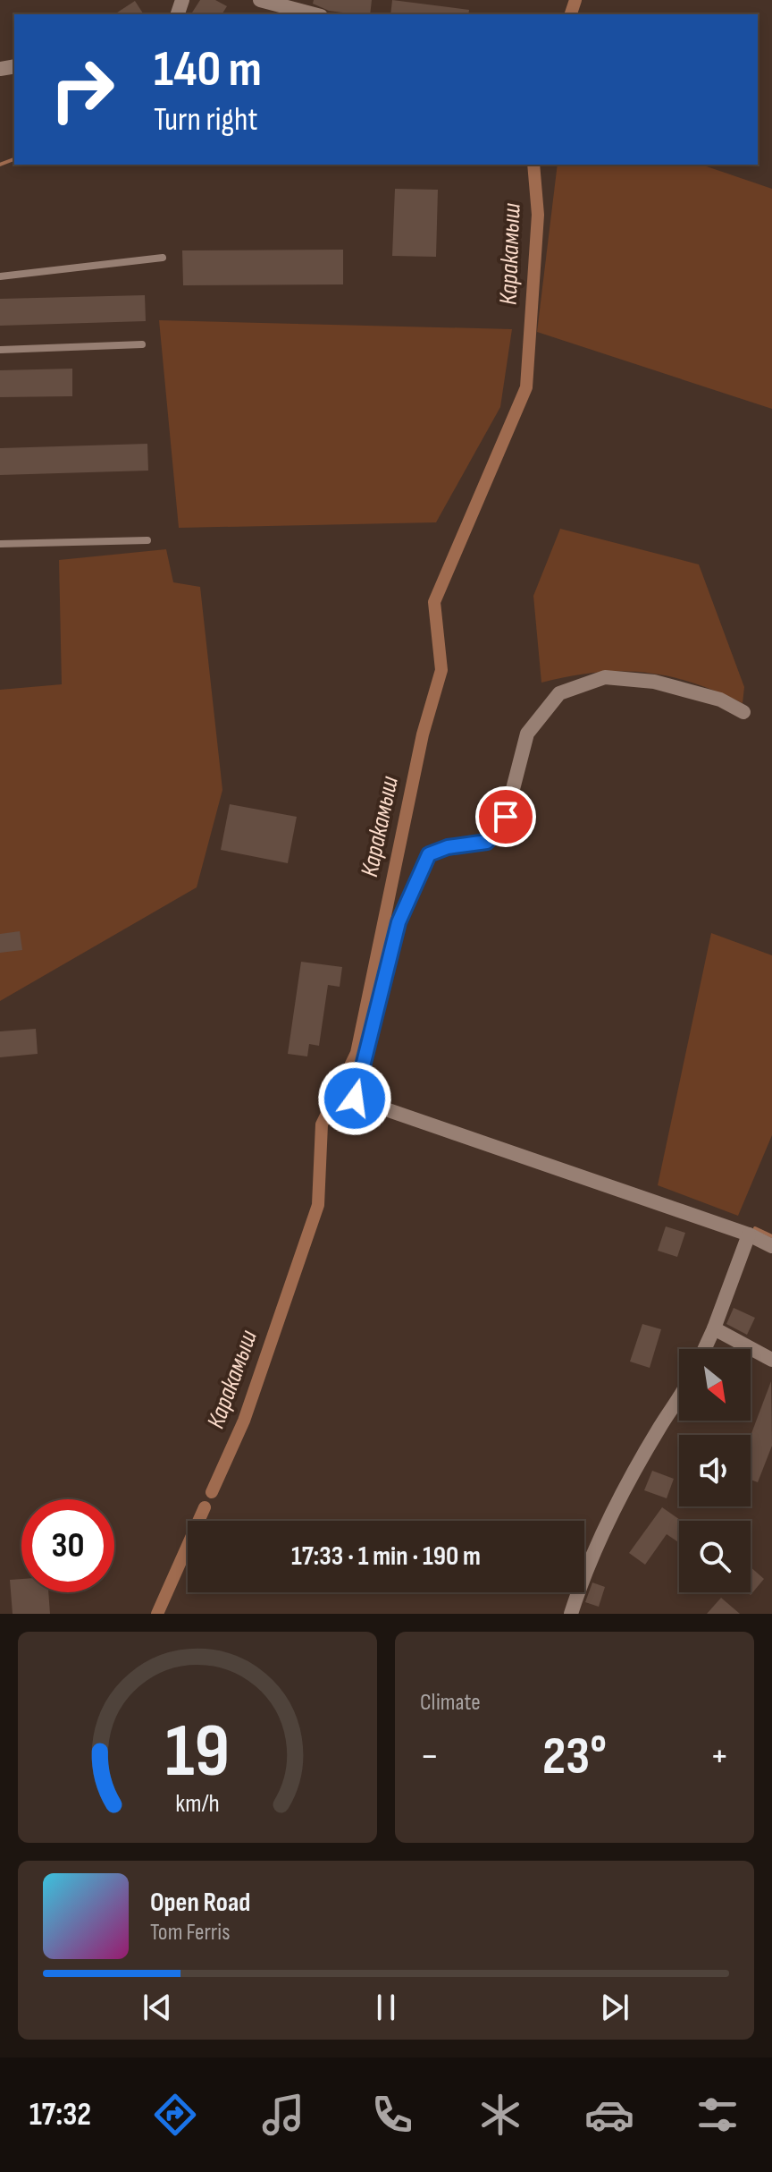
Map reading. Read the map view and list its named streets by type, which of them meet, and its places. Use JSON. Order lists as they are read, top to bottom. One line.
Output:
{"water":["Каракамыш"],"north":"bottom right","page":{"turn":["140 m","Turn right"],"limit":"30","trip":"17:33 · 1 min · 190 m","tile":"Climate","heat":["−","23°","+"],"song":["Open Road","Tom Ferris"],"tabs":"17:32","gauge":["19","km/h"]}}
